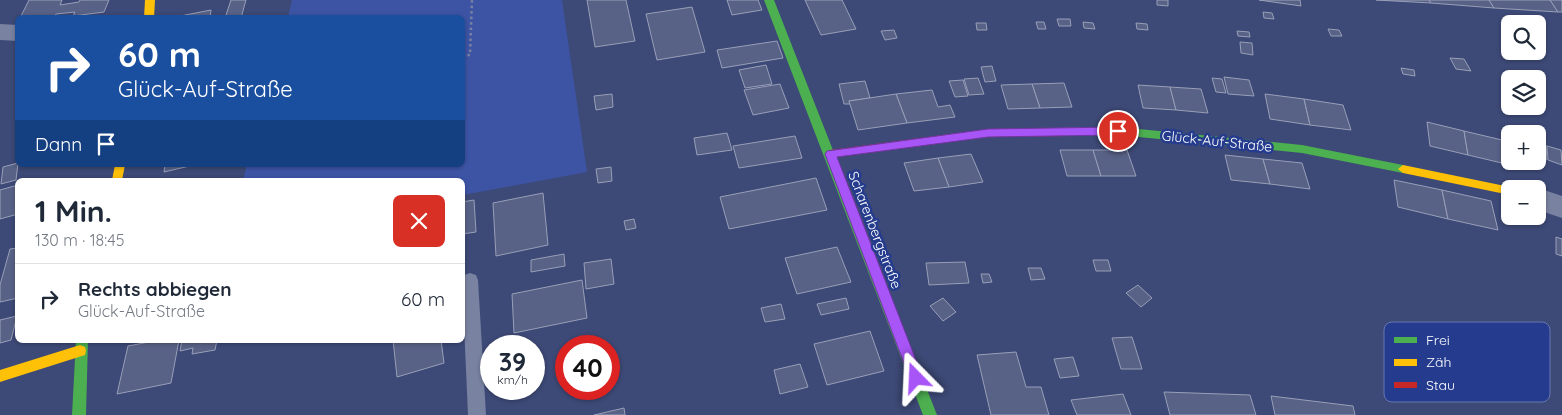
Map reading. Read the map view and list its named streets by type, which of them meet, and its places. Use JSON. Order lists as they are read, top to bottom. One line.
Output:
{"streets":{"street":["Glück-Auf-Straße","Scharenbergstraße"]},"crossings":[["Glück-Auf-Straße","Scharenbergstraße"]],"legend":["Frei","Zäh","Stau"],"page":{"map_buttons":["+","−"],"turn":["60 m","Glück-Auf-Straße"],"then":"Dann","heading":["1 Min.","130 m · 18:45"],"list":[{"name":"Rechts abbiegen","note":"Glück-Auf-Straße","value":"60 m"}],"speed":"39 km/h","limit":"40"}}
